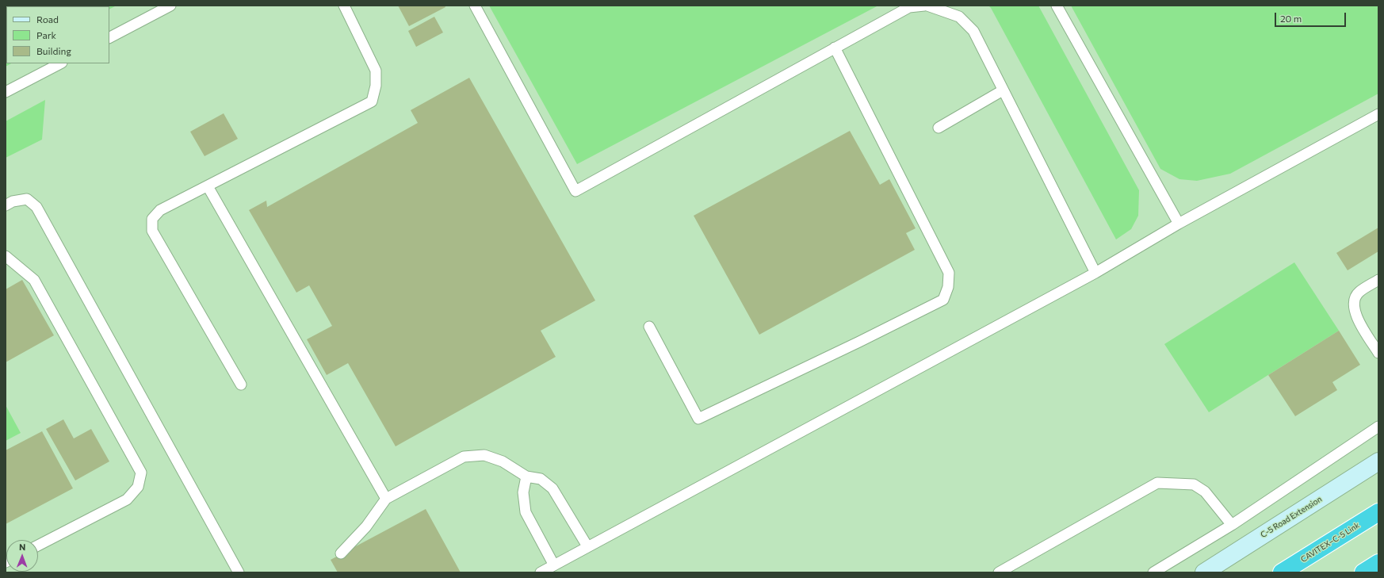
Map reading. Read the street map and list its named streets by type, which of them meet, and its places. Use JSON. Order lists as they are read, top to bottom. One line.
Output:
{"streets":{"highway":["CAVITEX–C-5 Link"],"main road":["C-5 Road Extension"]},"legend":["Road","Park","Building"],"scale_bar":"20 m","north":"top"}
